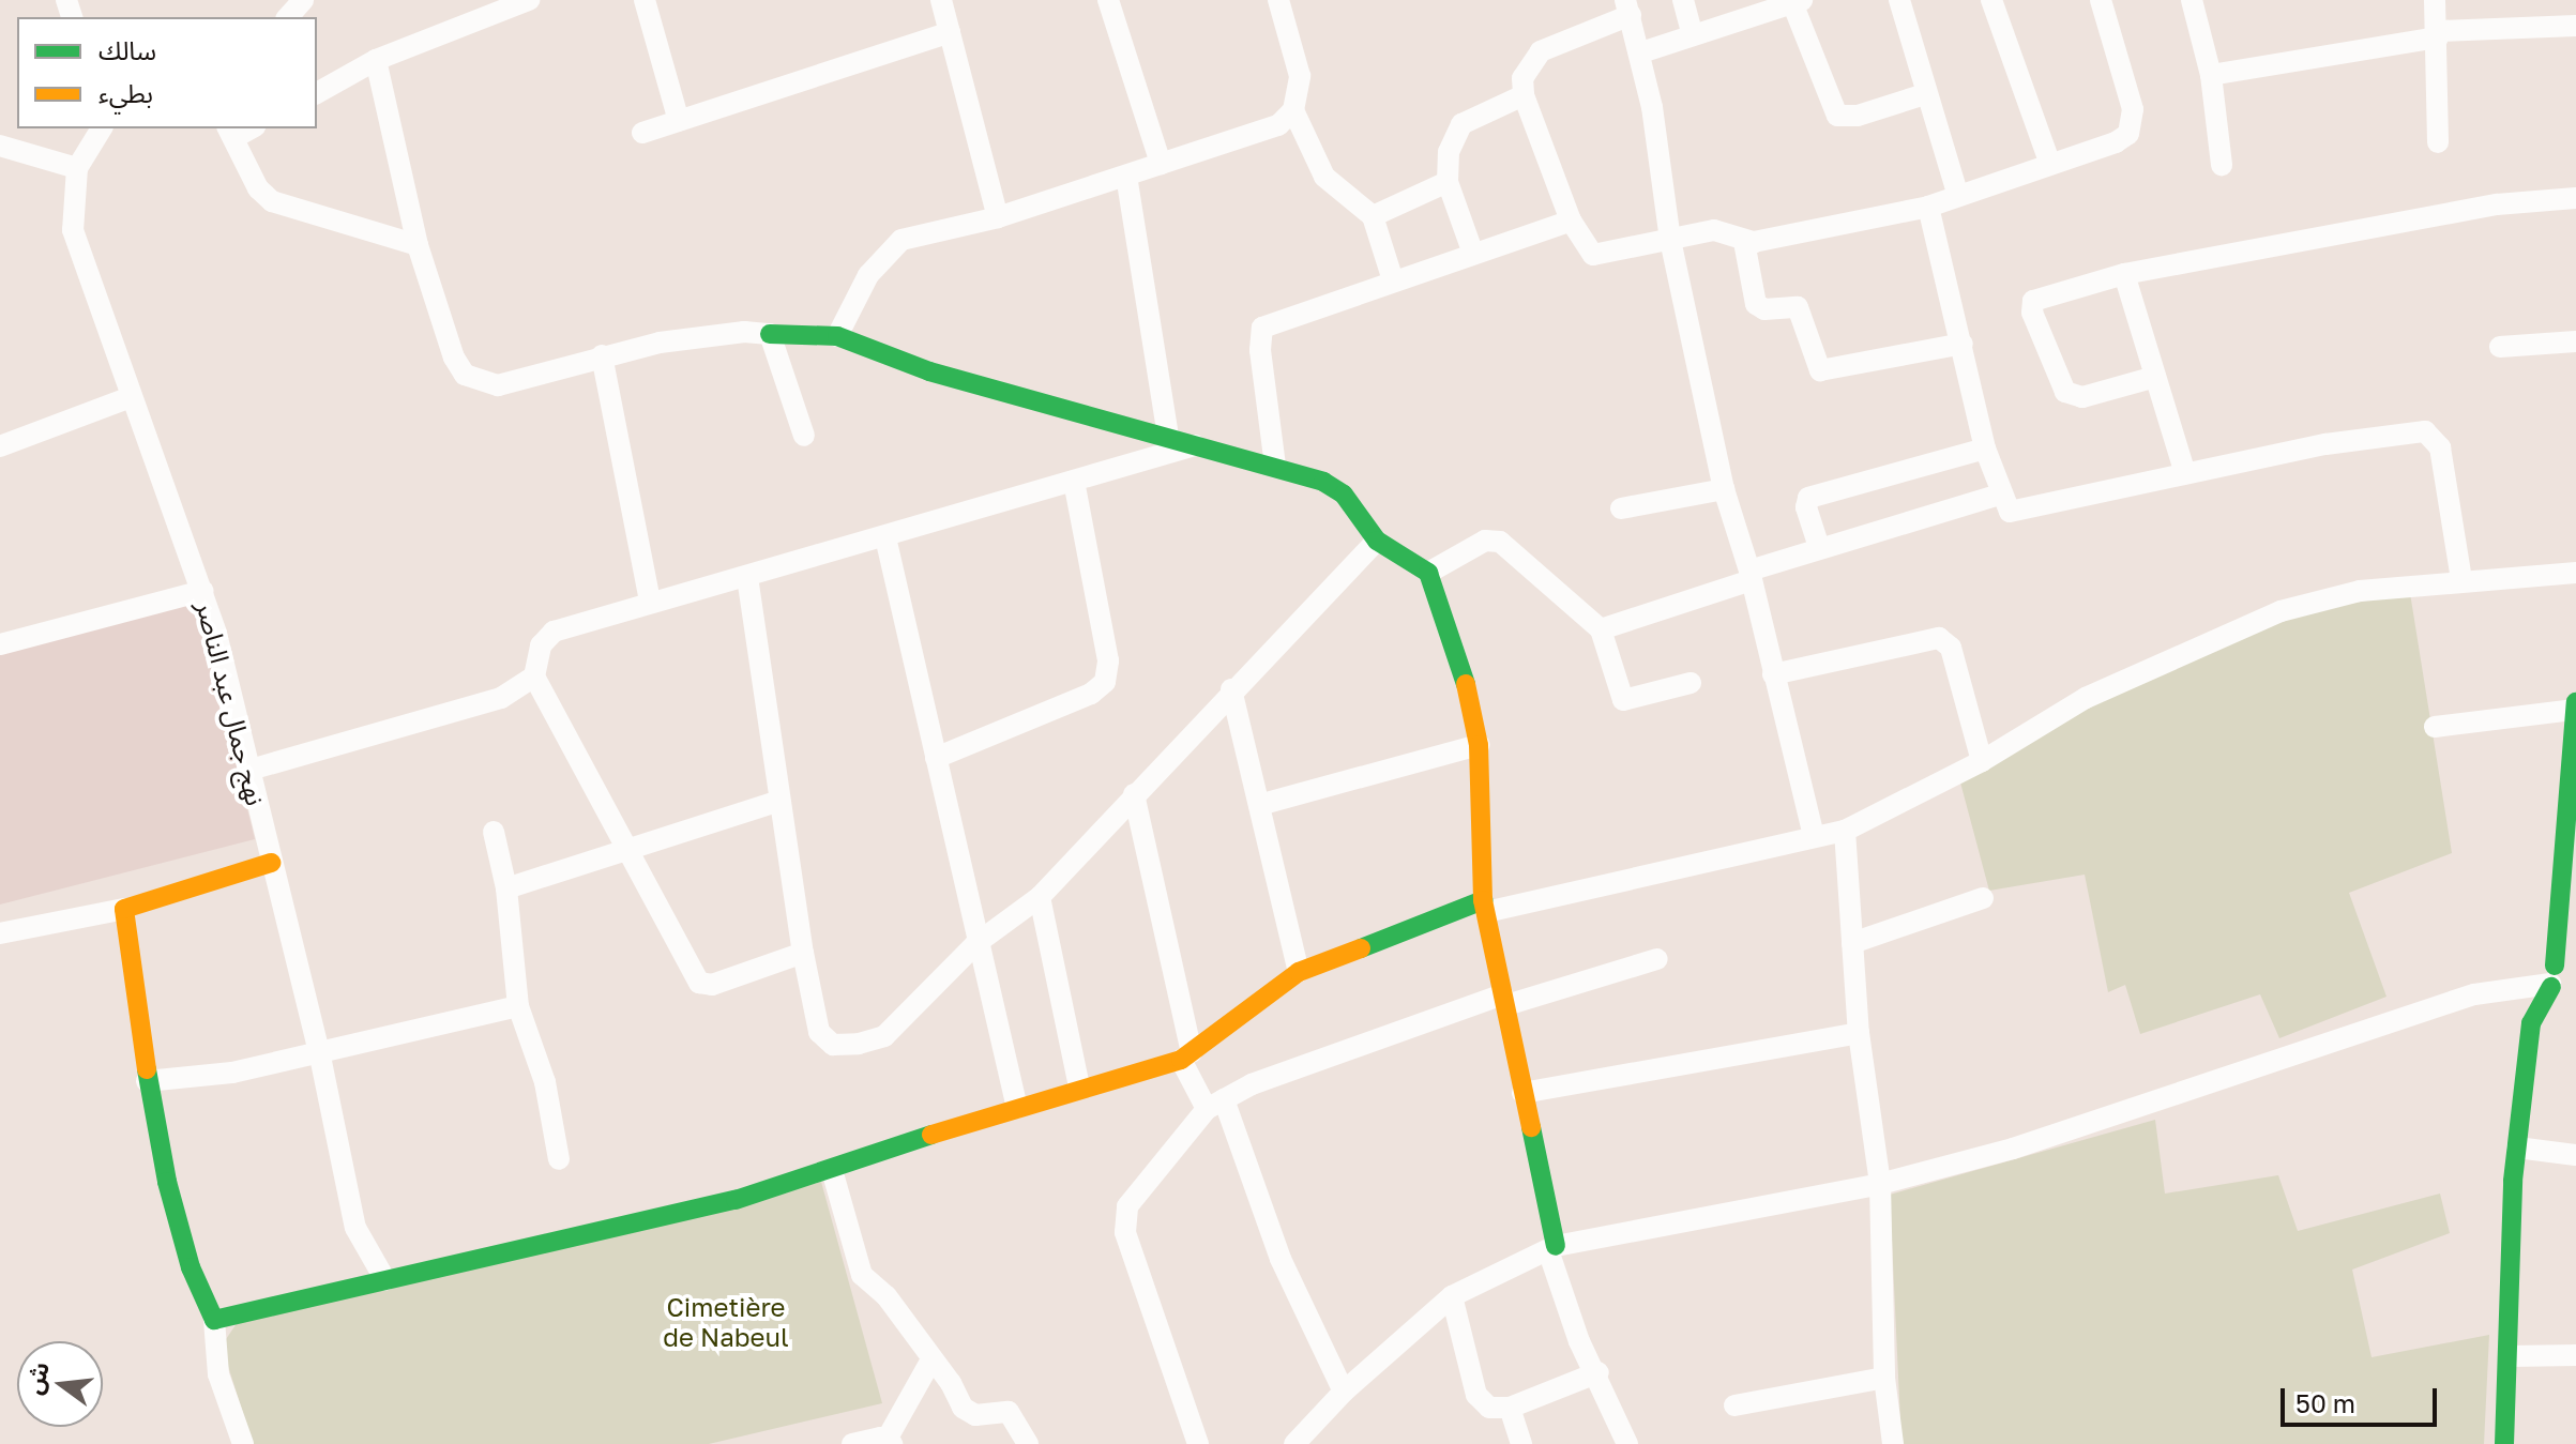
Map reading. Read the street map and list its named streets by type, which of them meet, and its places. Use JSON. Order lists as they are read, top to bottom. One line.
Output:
{"streets":{"street":["نهج جمال عبد الناصر"]},"parks":["Cimetière de Nabeul"],"legend":["سالك","بطيء"],"scale_bar":"50 m","north":"left"}
